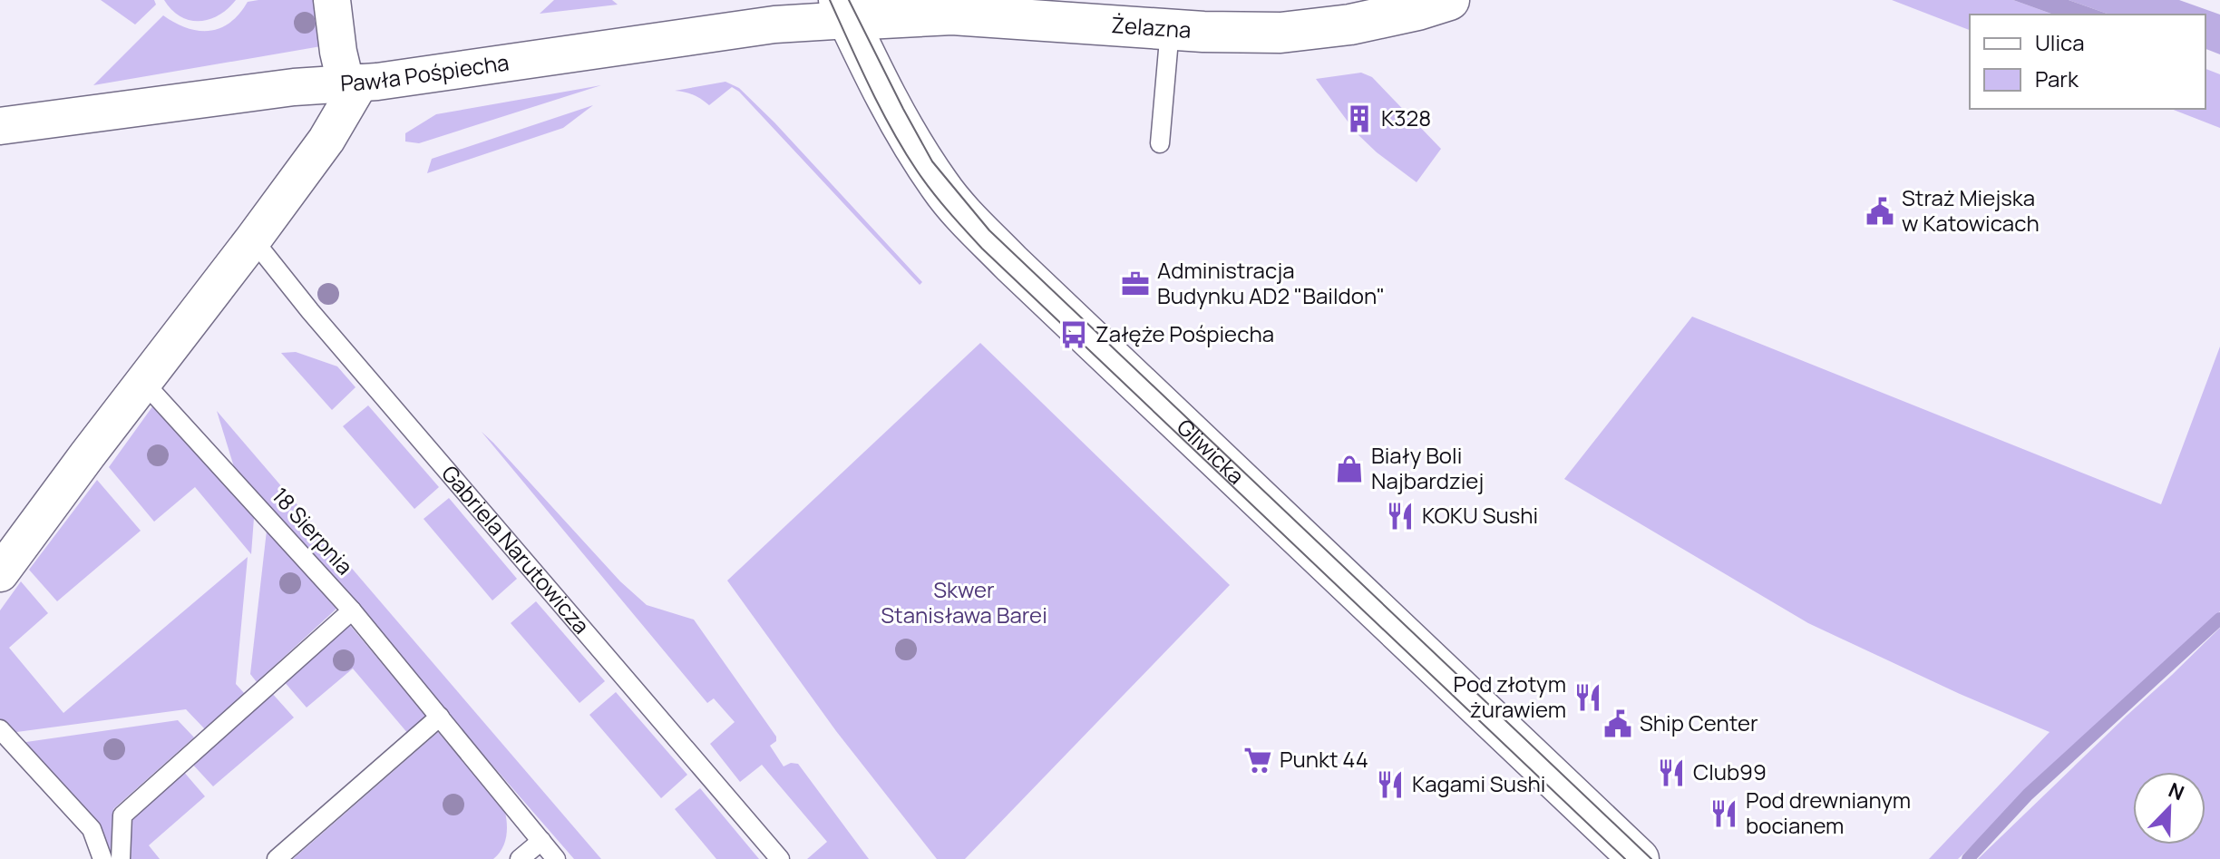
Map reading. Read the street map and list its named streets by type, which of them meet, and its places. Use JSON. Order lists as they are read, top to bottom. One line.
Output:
{"streets":{"street":["Żelazna","Pawła Pośpiecha","Gliwicka"],"lane":["18 Sierpnia","Gabriela Narutowicza"]},"crossings":[["Żelazna","Pawła Pośpiecha"],["Żelazna","Gliwicka"],["Pawła Pośpiecha","Gliwicka"]],"parks":["Skwer Stanisława Barei"],"places":{"building":["K328"],"public building":["Straż Miejska w Katowicach","Ship Center"],"office":["Administracja Budynku AD2 \"Baildon\""],"bus stop":["Załęże Pośpiecha"],"shop":["Biały Boli Najbardziej"],"restaurant":["KOKU Sushi","Pod złotym żurawiem","Club99","Kagami Sushi","Pod drewnianym bocianem"],"supermarket":["Punkt 44"]},"legend":["Ulica","Park"],"north":"top right"}
